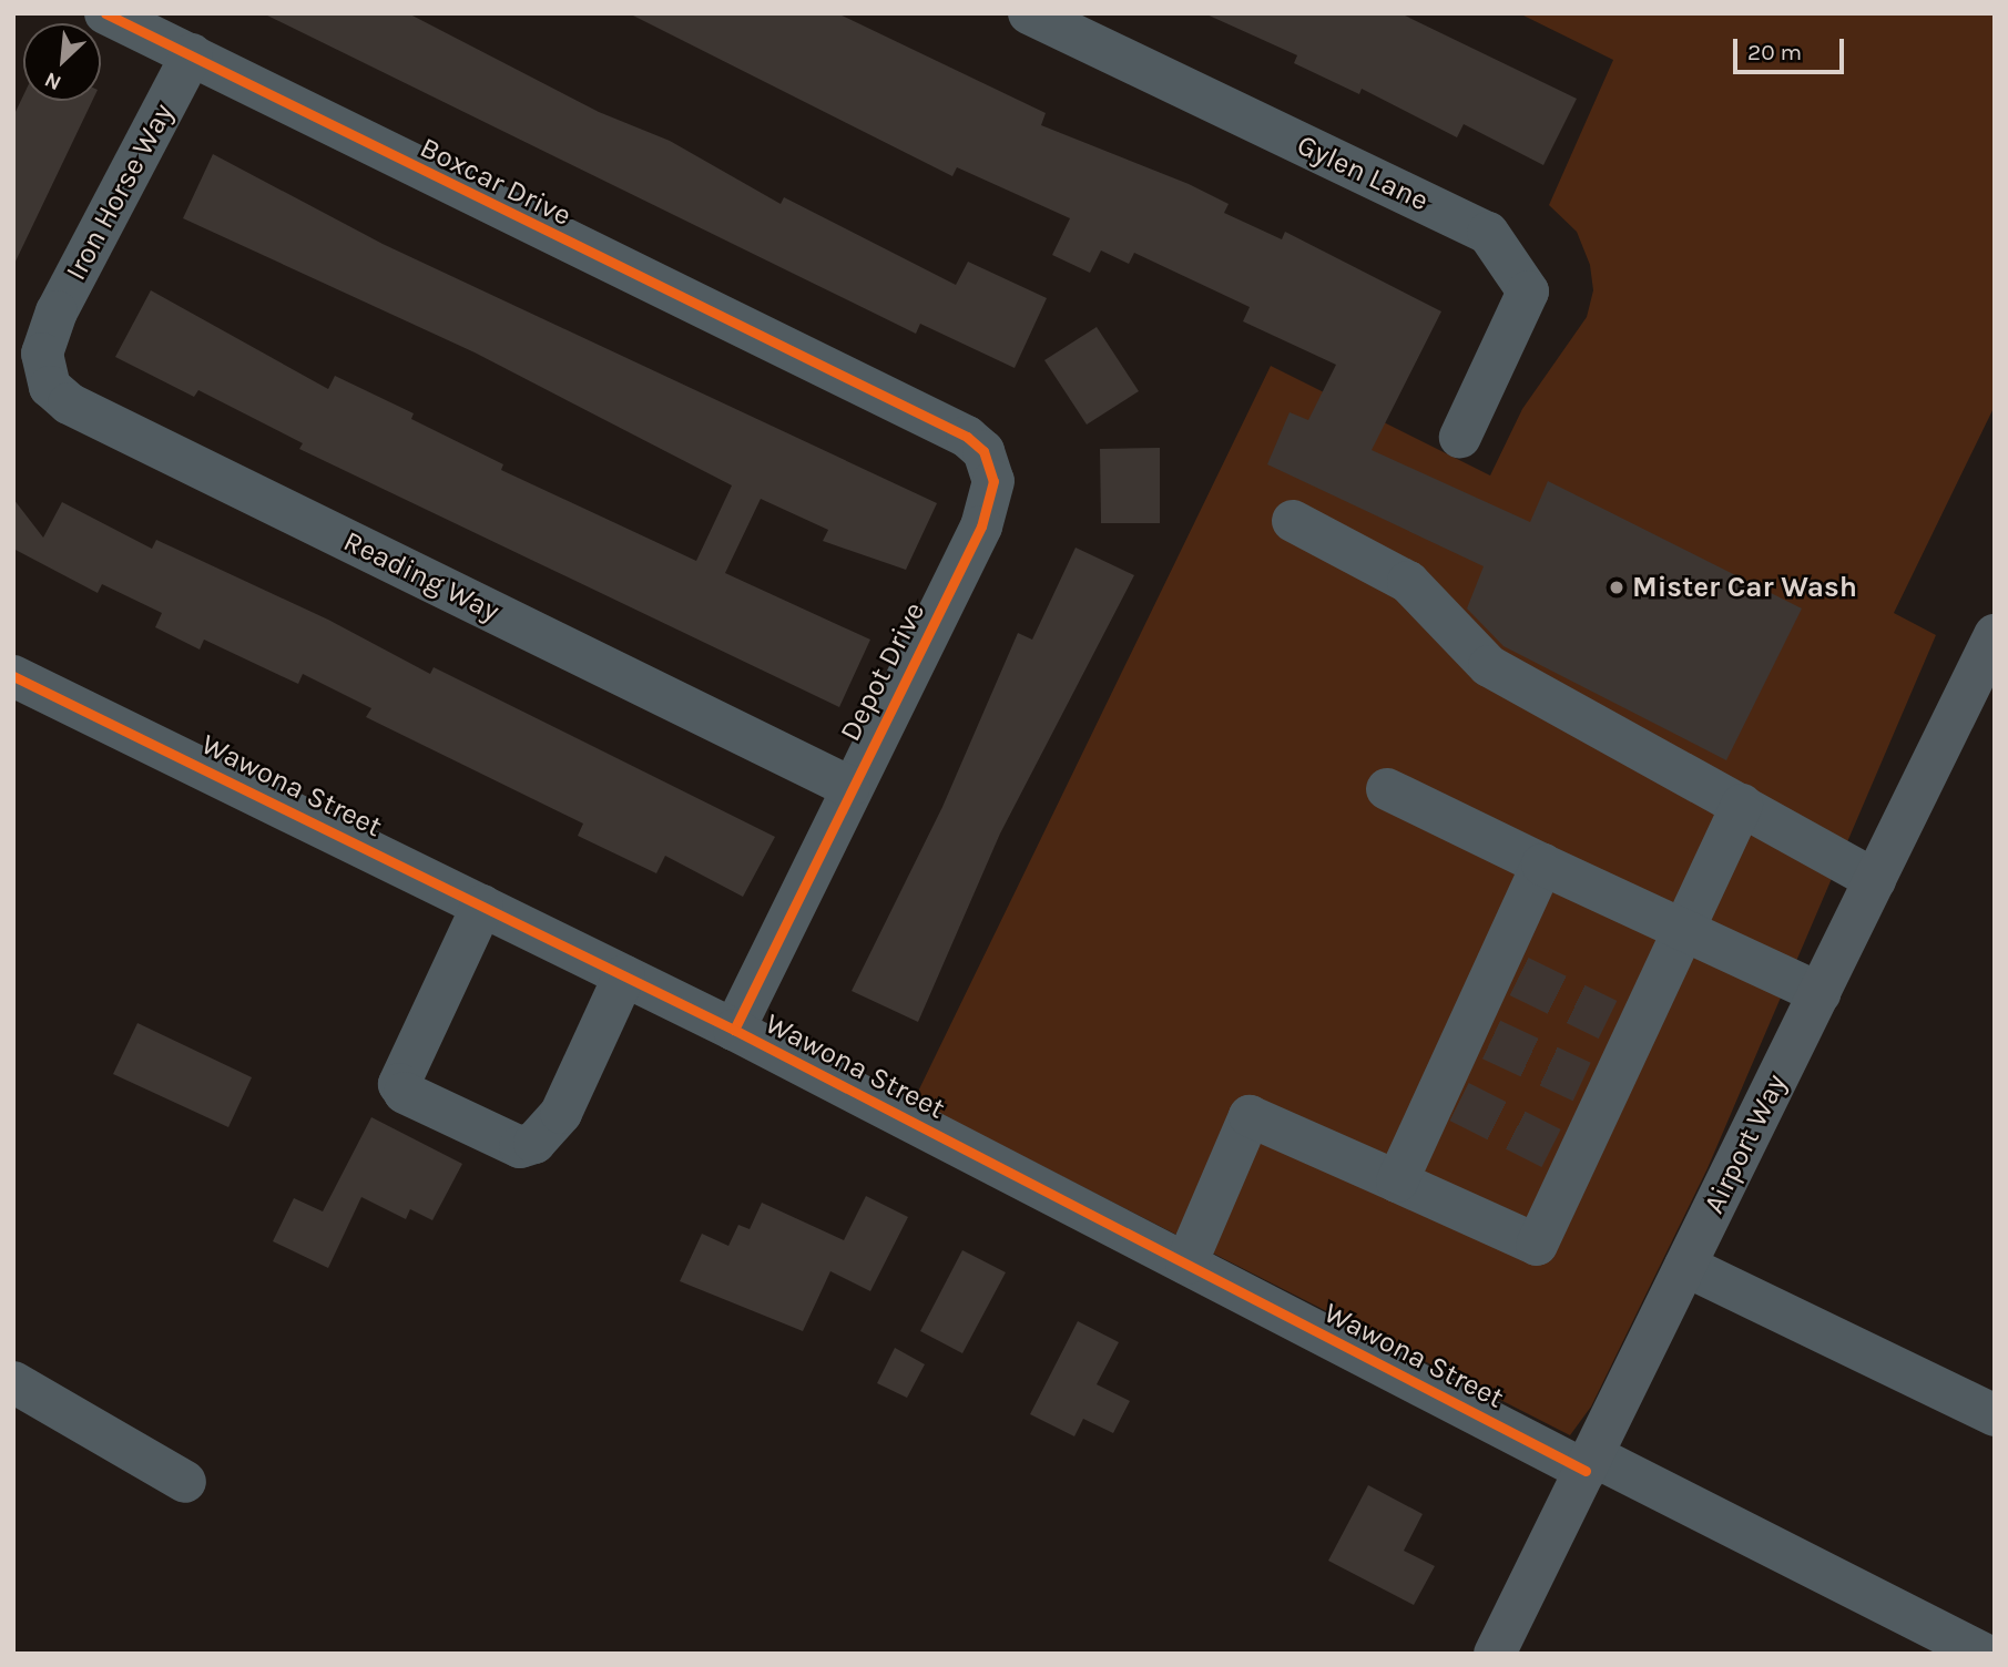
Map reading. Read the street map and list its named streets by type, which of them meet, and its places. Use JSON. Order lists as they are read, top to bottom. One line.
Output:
{"streets":{"main road":["Airport Way"],"street":["Gylen Lane","Boxcar Drive","Iron Horse Way","Reading Way","Depot Drive","Wawona Street"]},"crossings":[["Boxcar Drive","Iron Horse Way"],["Boxcar Drive","Depot Drive"],["Iron Horse Way","Reading Way"],["Reading Way","Depot Drive"],["Depot Drive","Wawona Street"],["Wawona Street","Airport Way"]],"places":["Mister Car Wash"],"scale_bar":"20 m","north":"bottom left"}
